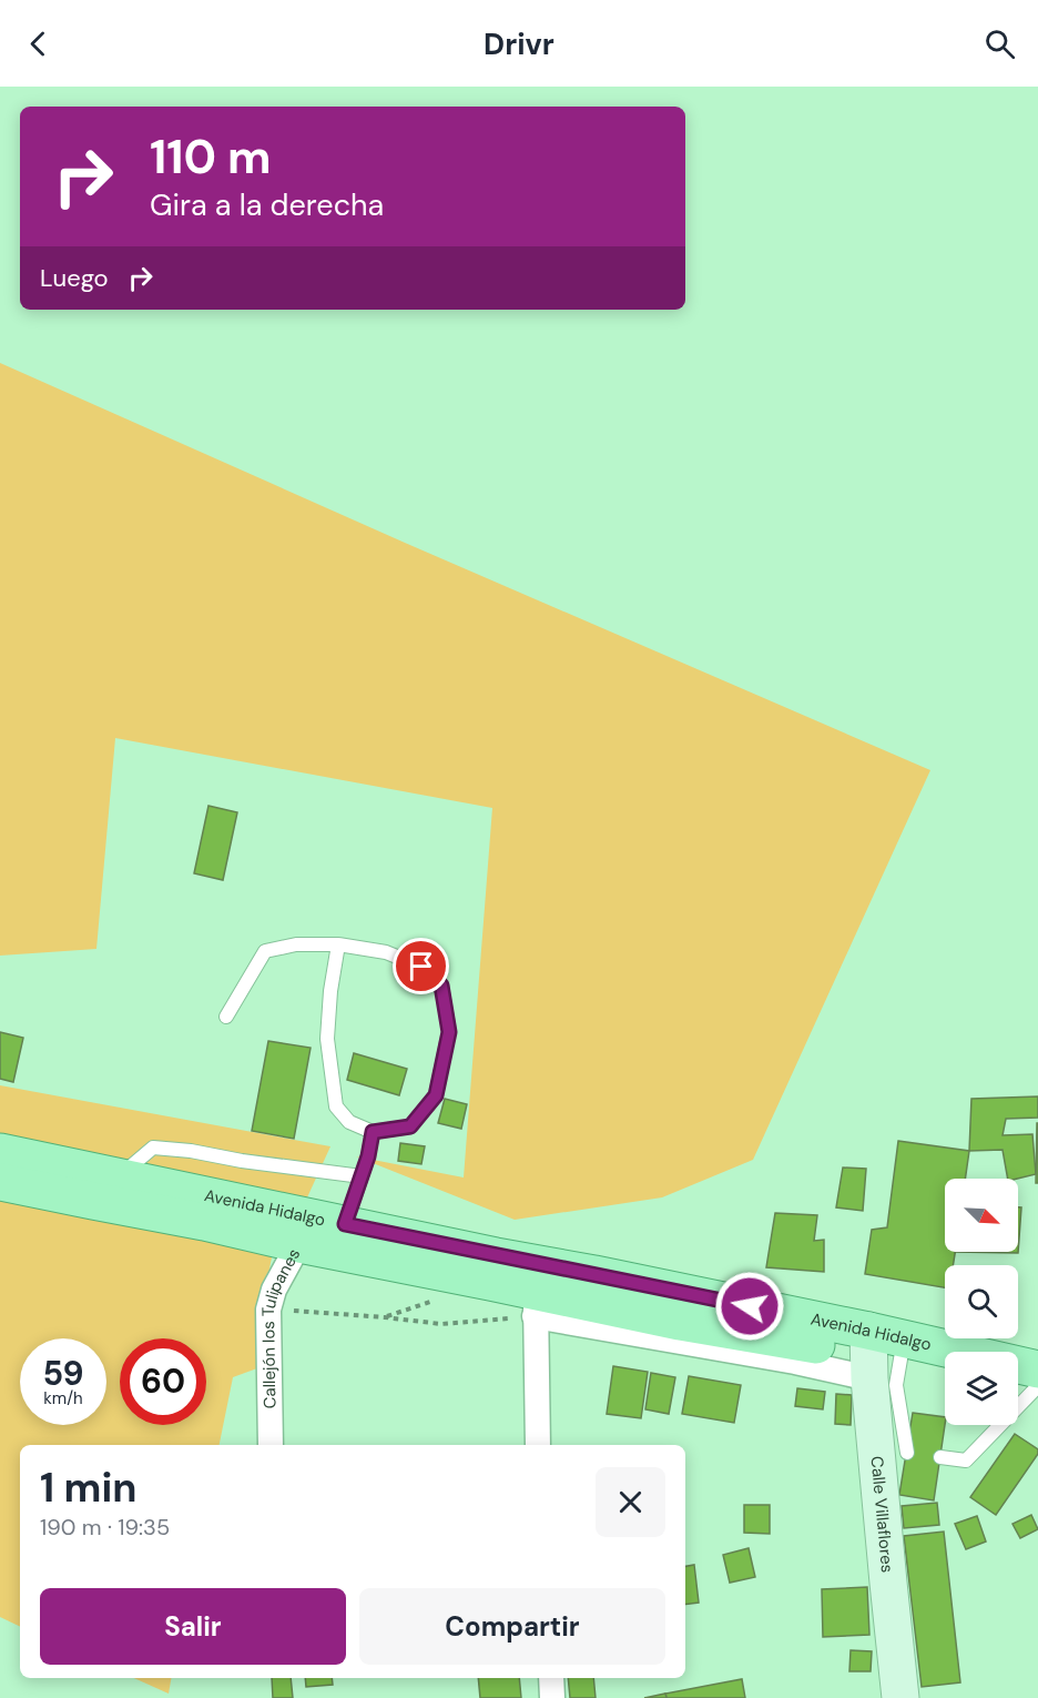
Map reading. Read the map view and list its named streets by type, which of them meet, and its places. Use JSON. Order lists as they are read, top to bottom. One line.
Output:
{"streets":{"main road":["Avenida Hidalgo"],"street":["Callejón los Tulipanes","Calle Villaflores"]},"crossings":[["Avenida Hidalgo","Callejón los Tulipanes"],["Avenida Hidalgo","Calle Villaflores"]],"north":"bottom right","page":{"header":"Drivr","turn":["110 m","Gira a la derecha"],"then":"Luego","speed":"59 km/h","limit":"60","heading":["1 min","190 m · 19:35"],"buttons":["Salir","Compartir"]}}
